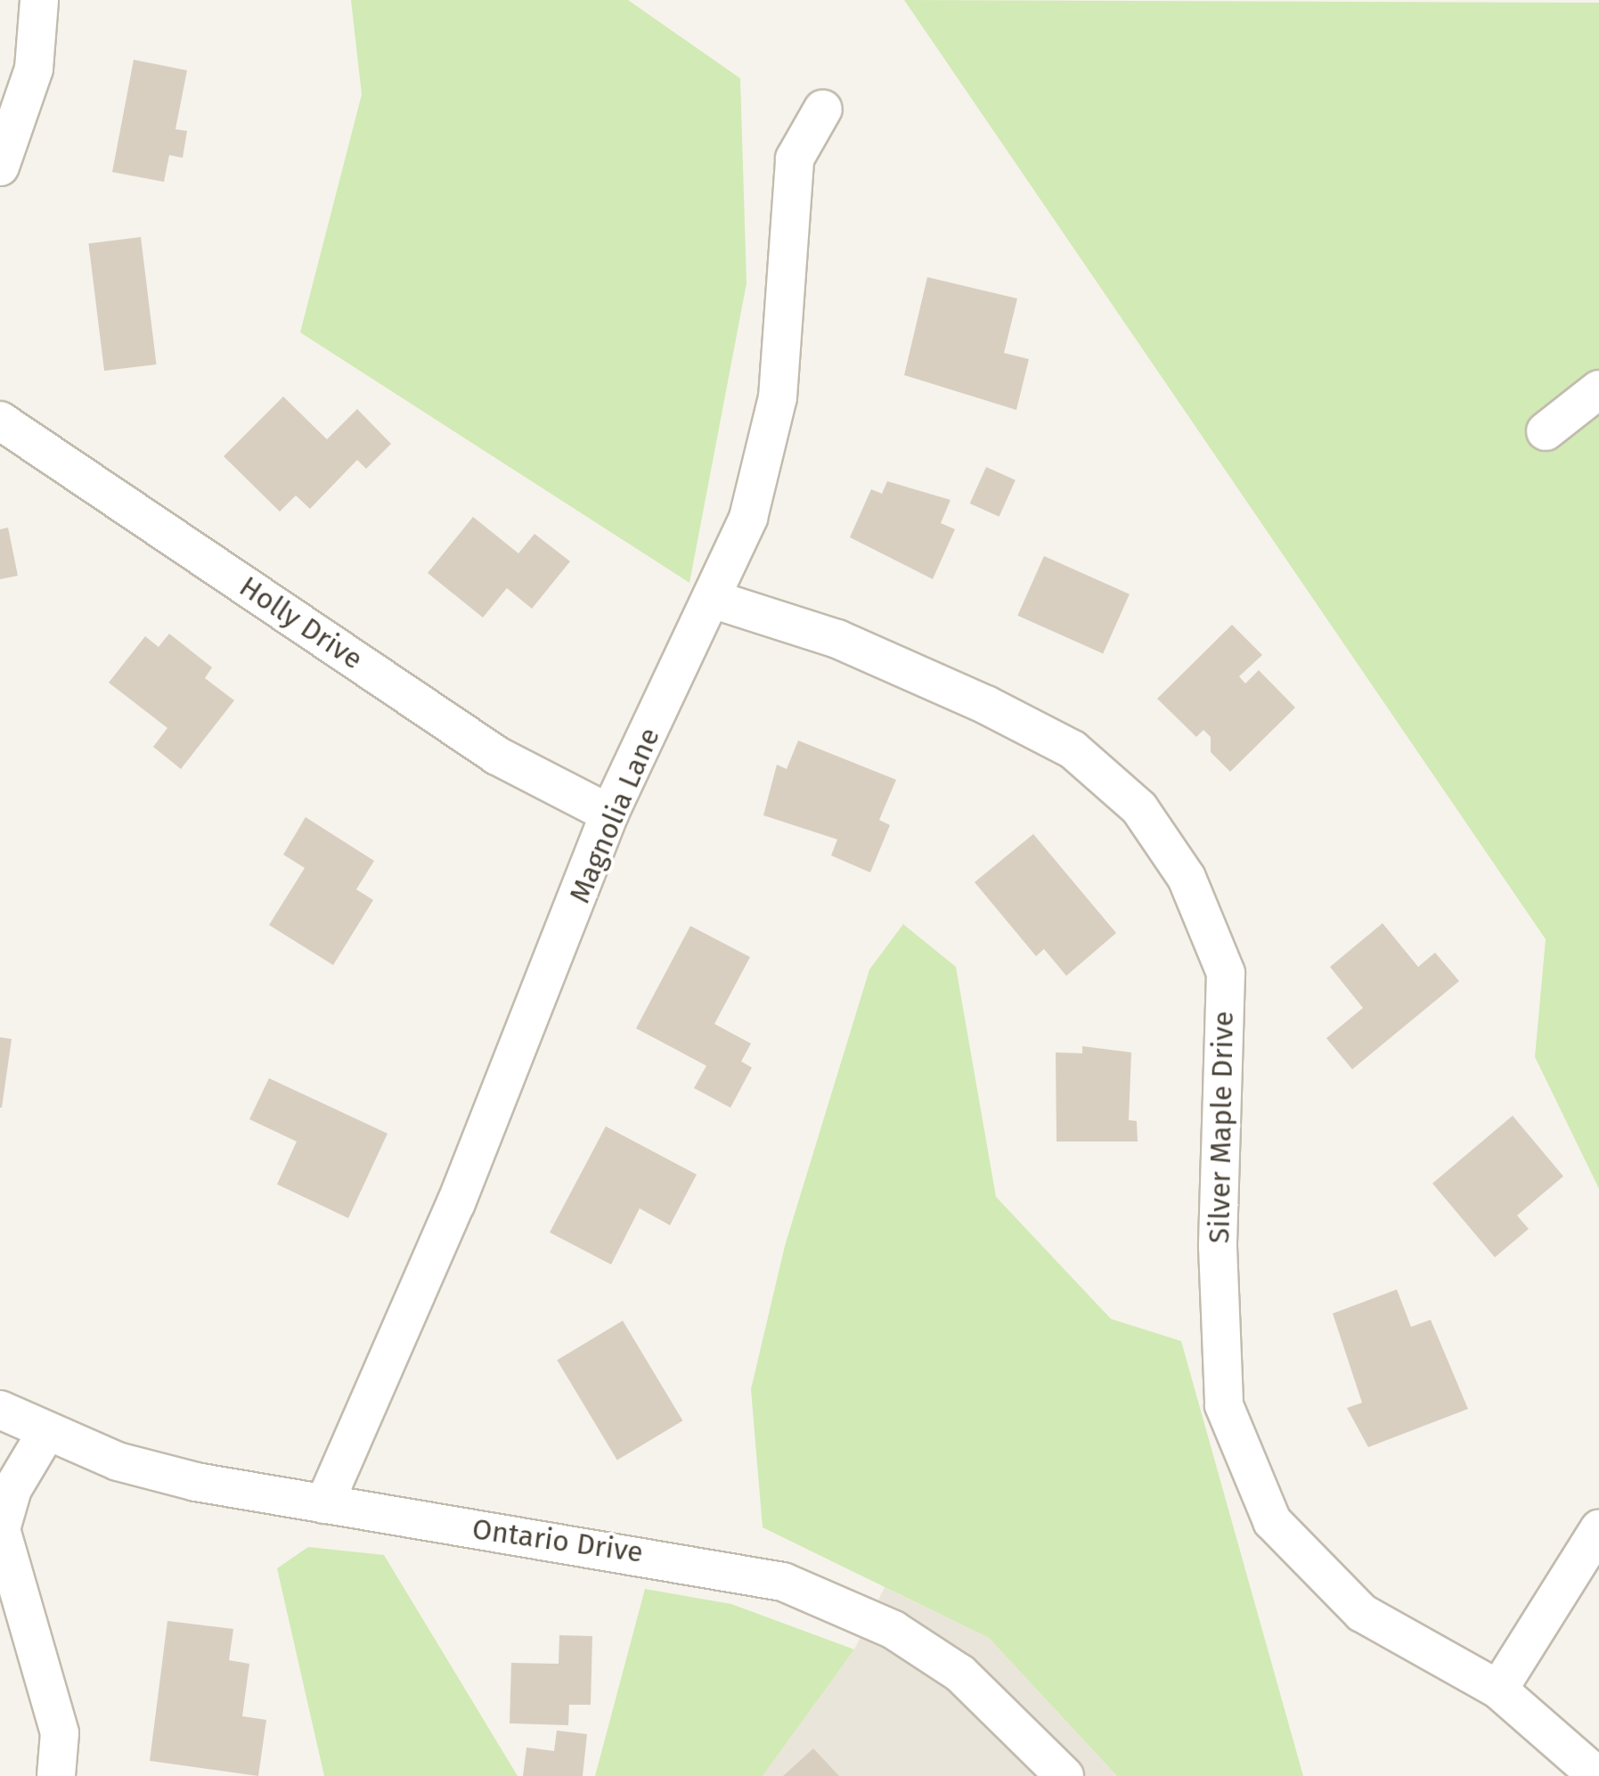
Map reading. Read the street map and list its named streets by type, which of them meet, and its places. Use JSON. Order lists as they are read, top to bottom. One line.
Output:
{"streets":{"street":["Holly Drive","Magnolia Lane","Silver Maple Drive","Ontario Drive"]},"crossings":[["Holly Drive","Magnolia Lane"],["Magnolia Lane","Silver Maple Drive"],["Magnolia Lane","Ontario Drive"]]}
